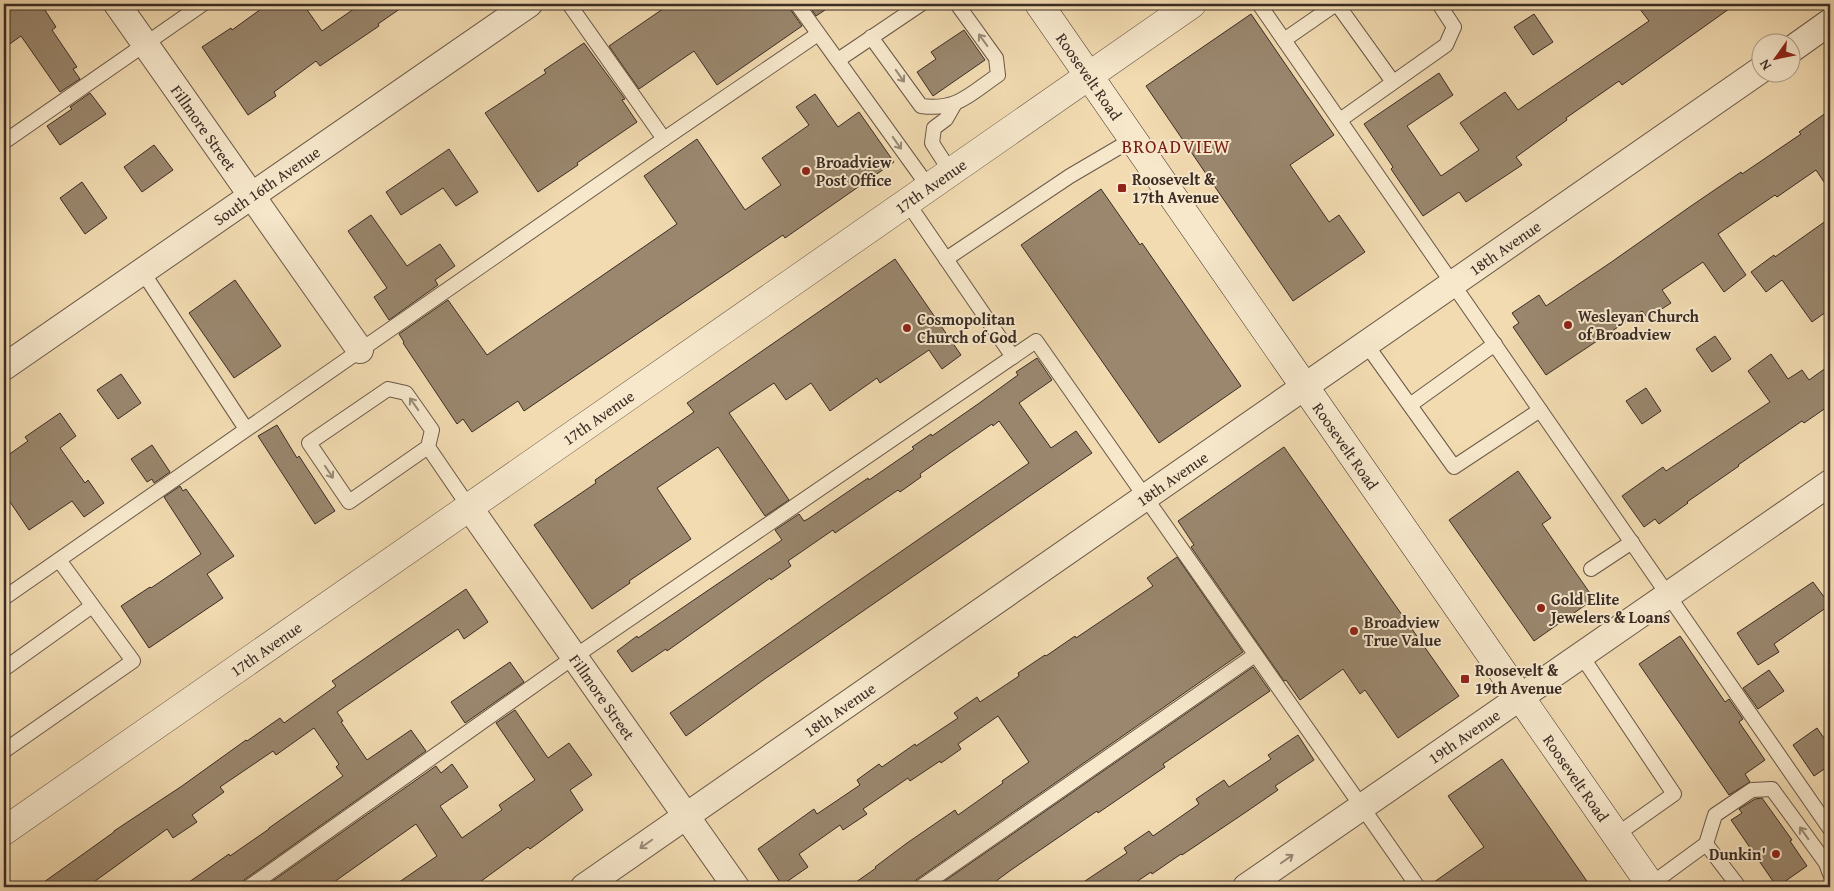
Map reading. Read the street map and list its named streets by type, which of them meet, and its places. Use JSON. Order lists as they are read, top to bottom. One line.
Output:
{"streets":{"street":["Roosevelt Road","Fillmore Street","South 16th Avenue","17th Avenue","18th Avenue","19th Avenue"]},"crossings":[["Roosevelt Road","17th Avenue"],["Roosevelt Road","18th Avenue"],["Roosevelt Road","19th Avenue"],["Fillmore Street","South 16th Avenue"],["Fillmore Street","17th Avenue"],["Fillmore Street","18th Avenue"]],"districts":["BROADVIEW"],"places":{"other":["Broadview Post Office","Wesleyan Church of Broadview","Cosmopolitan Church of God","Gold Elite Jewelers & Loans","Broadview True Value","Dunkin'"],"transit":["Roosevelt & 17th Avenue","Roosevelt & 19th Avenue"]},"north":"bottom left"}
